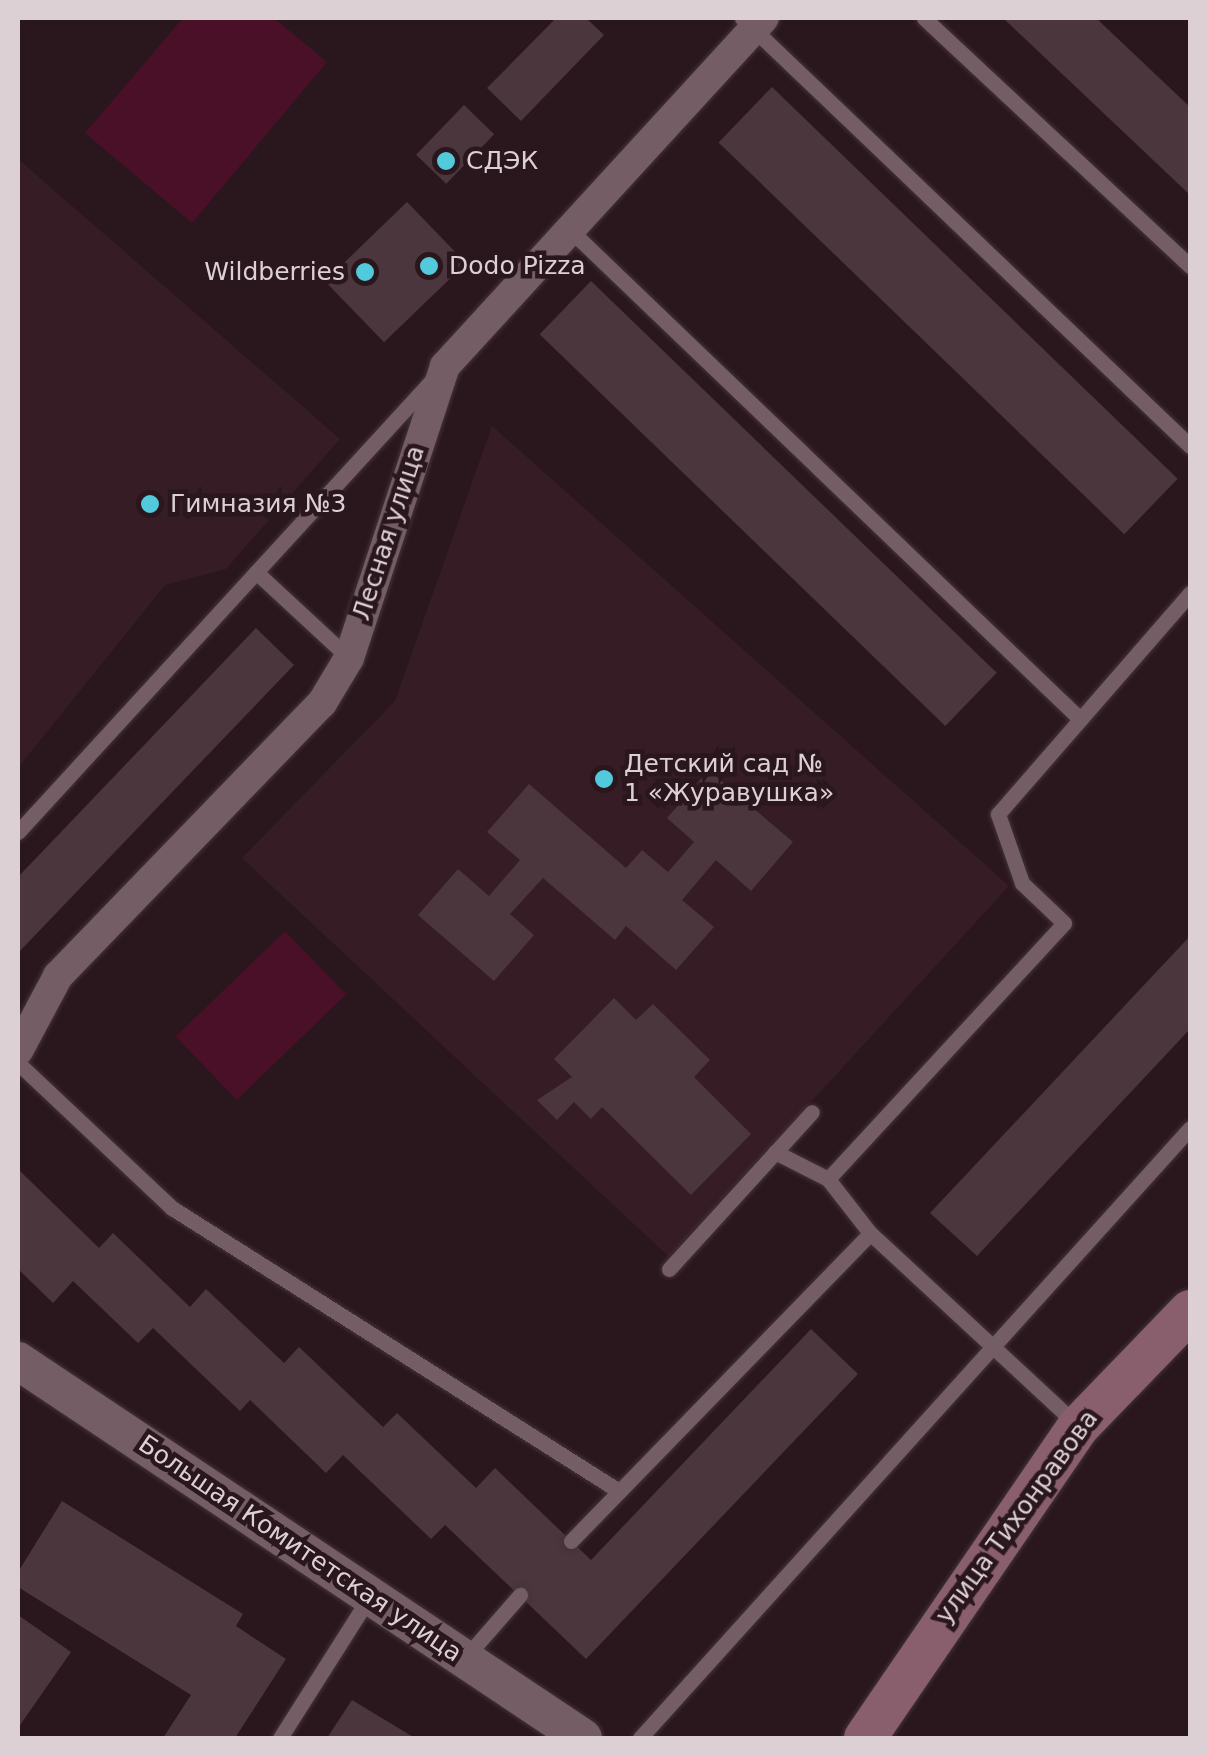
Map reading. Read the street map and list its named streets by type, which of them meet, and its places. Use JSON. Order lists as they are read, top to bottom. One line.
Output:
{"streets":{"main road":["улица Тихонравова"],"street":["Лесная улица","Большая Комитетская улица"]},"places":["СДЭК","Dodo Pizza","Wildberries","Гимназия №3","Детский сад № 1 «Журавушка»"]}
